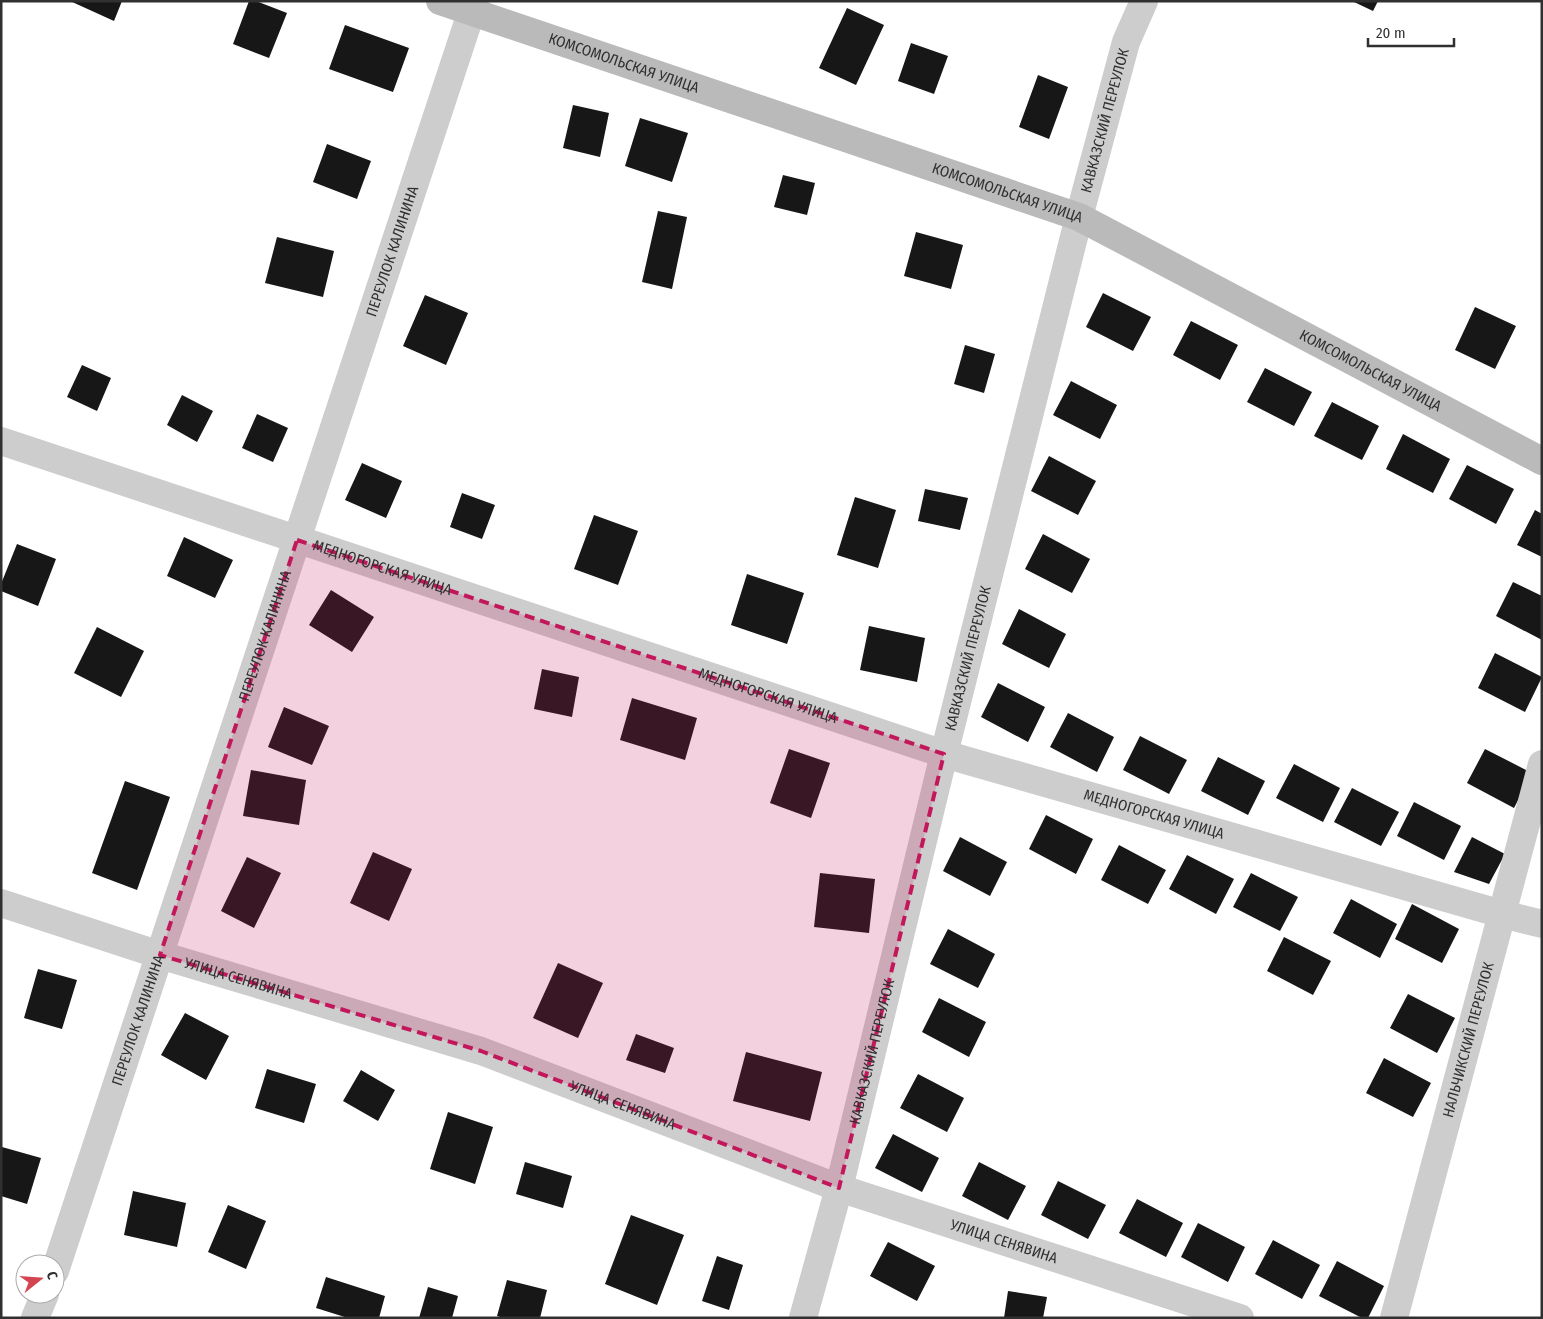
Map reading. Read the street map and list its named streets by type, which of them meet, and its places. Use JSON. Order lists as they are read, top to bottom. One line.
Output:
{"streets":{"main road":["КОМСОМОЛЬСКАЯ УЛИЦА"],"street":["КАВКАЗСКИЙ ПЕРЕУЛОК","ПЕРЕУЛОК КАЛИНИНА","МЕДНОГОРСКАЯ УЛИЦА","УЛИЦА СЕНЯВИНА","НАЛЬЧИКСКИЙ ПЕРЕУЛОК"]},"crossings":[["КОМСОМОЛЬСКАЯ УЛИЦА","КАВКАЗСКИЙ ПЕРЕУЛОК"],["КОМСОМОЛЬСКАЯ УЛИЦА","ПЕРЕУЛОК КАЛИНИНА"],["КАВКАЗСКИЙ ПЕРЕУЛОК","МЕДНОГОРСКАЯ УЛИЦА"],["КАВКАЗСКИЙ ПЕРЕУЛОК","УЛИЦА СЕНЯВИНА"],["ПЕРЕУЛОК КАЛИНИНА","МЕДНОГОРСКАЯ УЛИЦА"],["ПЕРЕУЛОК КАЛИНИНА","УЛИЦА СЕНЯВИНА"],["МЕДНОГОРСКАЯ УЛИЦА","НАЛЬЧИКСКИЙ ПЕРЕУЛОК"]],"scale_bar":"20 m","north":"right"}
